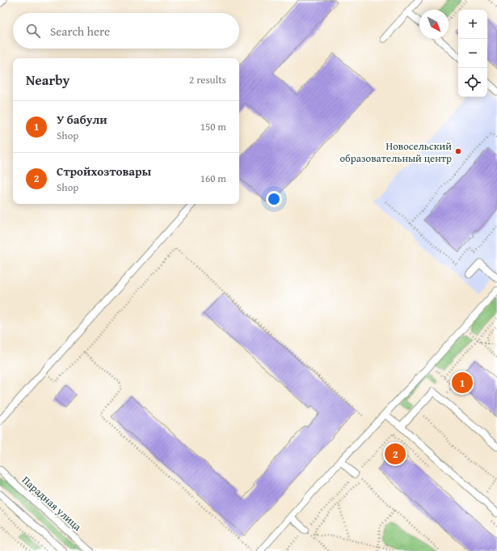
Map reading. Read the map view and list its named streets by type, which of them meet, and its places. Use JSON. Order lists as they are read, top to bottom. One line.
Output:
{"streets":{"lane":["Парадная улица"]},"places":["Новосельский образовательный центр"],"north":"bottom right","page":{"map_buttons":["+","−"],"search":"Search here","heading":["Nearby","2 results"],"list":[{"mark":"1","name":"У бабули","note":"Shop","value":"150 m"},{"mark":"2","name":"Стройхозтовары","note":"Shop","value":"160 m"}],"pins":["1","2"]}}
